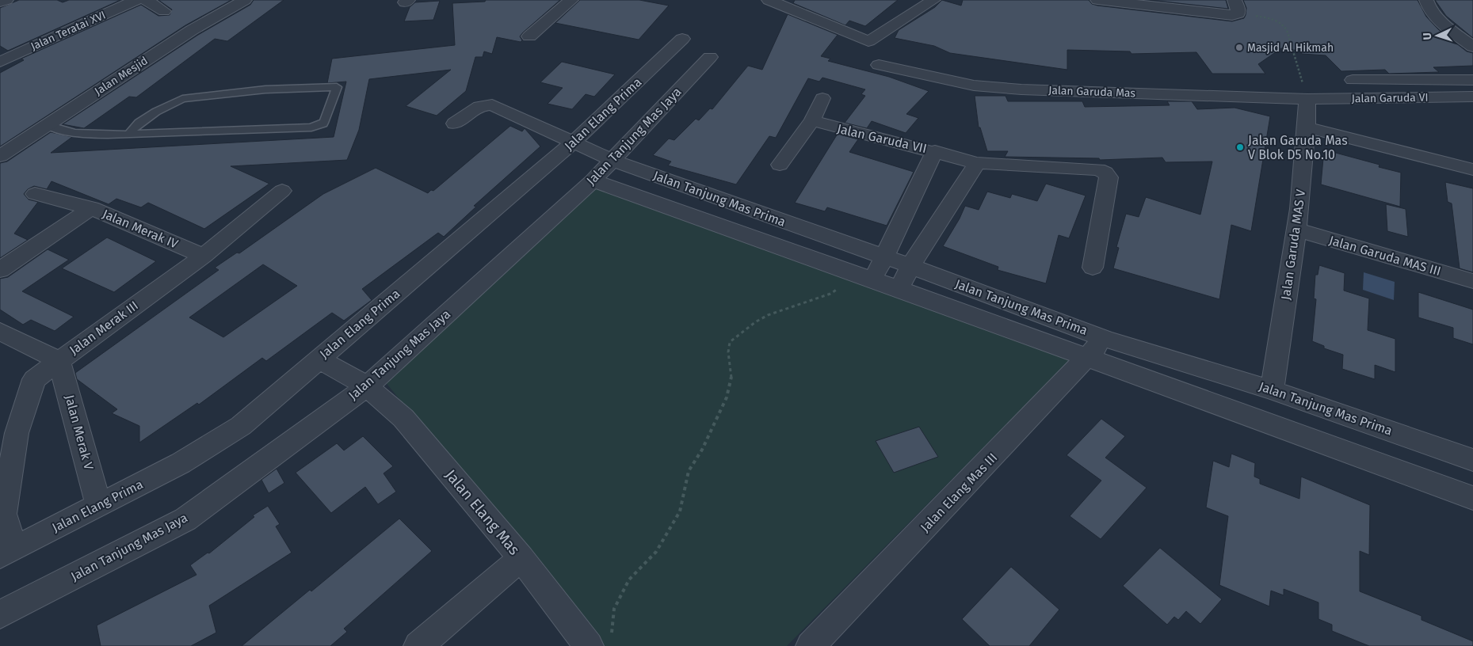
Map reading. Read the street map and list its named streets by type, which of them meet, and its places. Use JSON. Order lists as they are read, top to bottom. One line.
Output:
{"streets":{"street":["Jalan Teratai XVI","Jalan Mesjid","Jalan Garuda Mas","Jalan Garuda VI","Jalan Elang Prima","Jalan Tanjung Mas Jaya","Jalan Garuda VII","Jalan Tanjung Mas Prima","Jalan Merak IV","Jalan Garuda MAS V","Jalan Garuda MAS III","Jalan Merak III","Jalan Merak V","Jalan Elang Mas III","Jalan Elang Mas"]},"crossings":[["Jalan Garuda Mas","Jalan Garuda VI"],["Jalan Garuda Mas","Jalan Garuda MAS V"],["Jalan Garuda VI","Jalan Garuda MAS V"],["Jalan Elang Prima","Jalan Tanjung Mas Prima"],["Jalan Elang Prima","Jalan Merak V"],["Jalan Elang Prima","Jalan Elang Mas"],["Jalan Tanjung Mas Jaya","Jalan Tanjung Mas Prima"],["Jalan Tanjung Mas Jaya","Jalan Elang Mas"],["Jalan Garuda VII","Jalan Tanjung Mas Prima"],["Jalan Tanjung Mas Prima","Jalan Garuda MAS V"],["Jalan Tanjung Mas Prima","Jalan Elang Mas III"],["Jalan Merak IV","Jalan Merak III"],["Jalan Garuda MAS V","Jalan Garuda MAS III"],["Jalan Merak III","Jalan Merak V"]],"places":["Masjid Al Hikmah","Jalan Garuda Mas V Blok D5 No.10"],"north":"left"}
